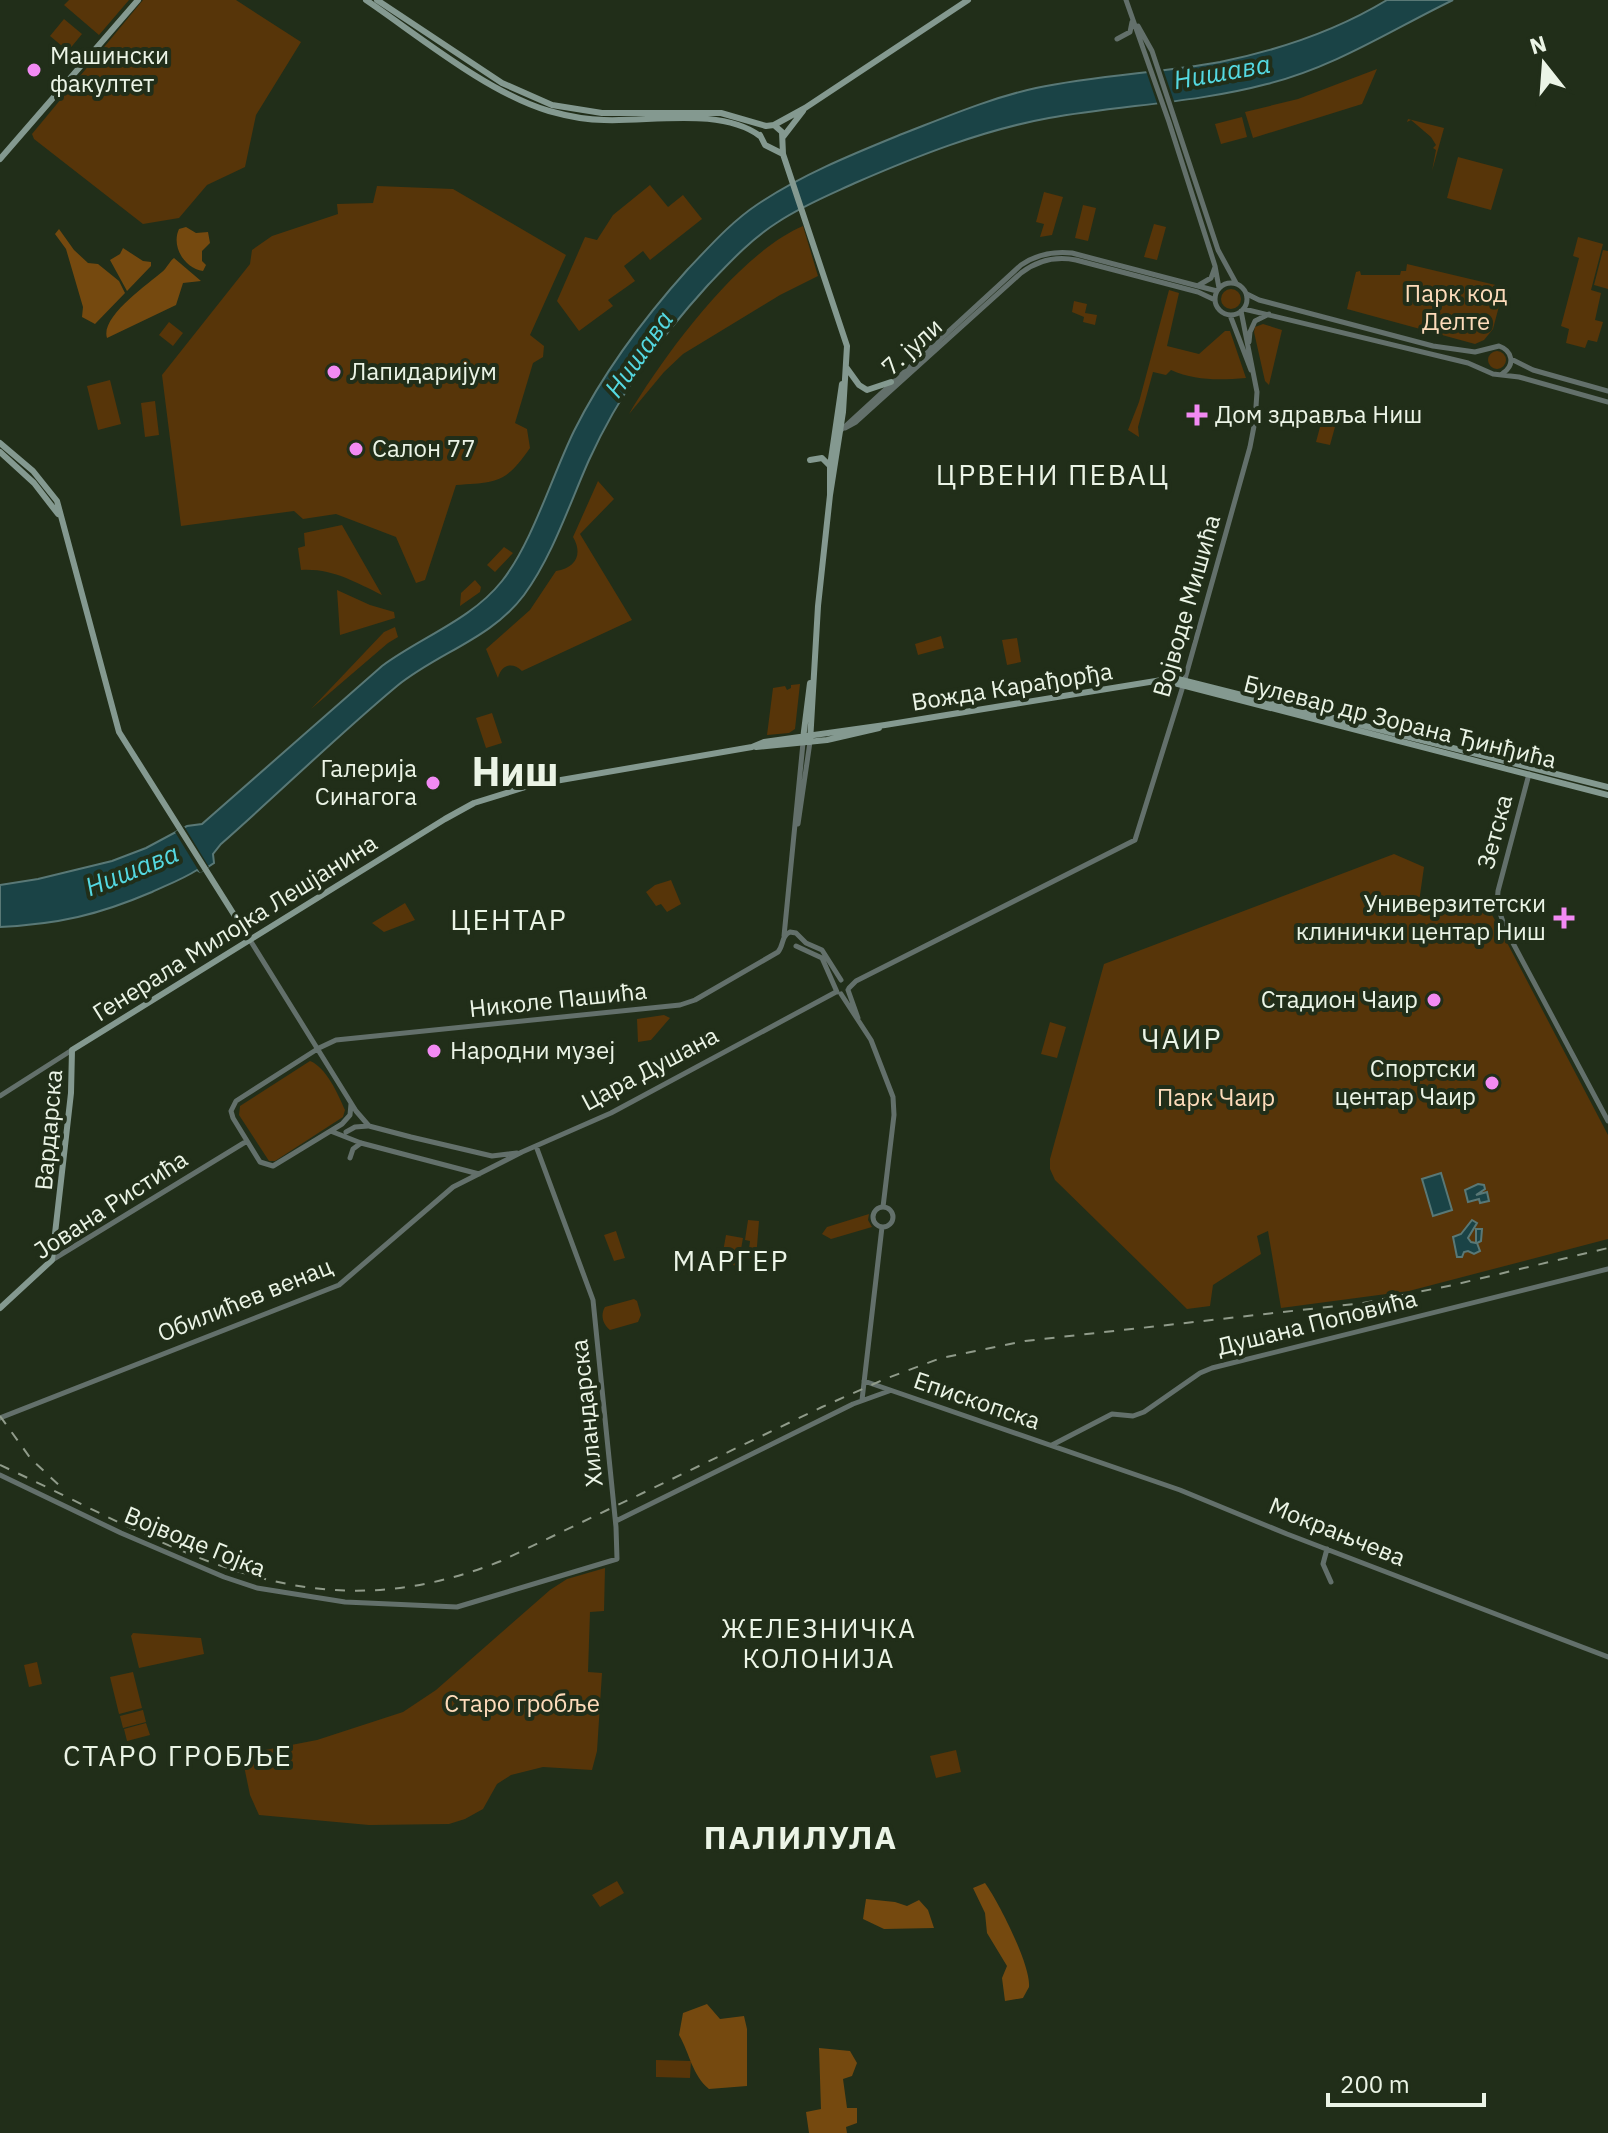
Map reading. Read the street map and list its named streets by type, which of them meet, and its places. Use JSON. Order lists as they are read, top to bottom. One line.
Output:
{"streets":{"main road":["Вожда Карађорђа","Булевар др Зорана Ђинђића","Генерала Милојка Лешјанина","Вардарска","Јована Ристића"],"street":["7. јули","Војводе Мишића","Зетска","Николе Пашића","Цара Душана","Обилићев венац","Душана Поповића","Епископска","Хиландарска","Мокрањчева","Војводе Гојка"]},"crossings":[["Војводе Мишића","Вожда Карађорђа"],["Војводе Мишића","Булевар др Зорана Ђинђића"],["Вожда Карађорђа","Булевар др Зорана Ђинђића"],["Вожда Карађорђа","Генерала Милојка Лешјанина"],["Булевар др Зорана Ђинђића","Зетска"],["Генерала Милојка Лешјанина","Вардарска"],["Николе Пашића","Јована Ристића"],["Цара Душана","Обилићев венац"],["Цара Душана","Хиландарска"],["Вардарска","Јована Ристића"],["Душана Поповића","Епископска"],["Душана Поповића","Мокрањчева"],["Епископска","Мокрањчева"],["Хиландарска","Војводе Гојка"]],"districts":["ЦРВЕНИ ПЕВАЦ","Ниш","ЦЕНТАР","ЧАИР","МАРГЕР","ЖЕЛЕЗНИЧКА КОЛОНИЈА","СТАРО ГРОБЉЕ","ПАЛИЛУЛА"],"water":["Нишава"],"parks":["Парк код Делте","Парк Чаир","Старо гробље"],"places":{"other":["Машински факултет","Лапидаријум","Салон 77","Галерија Синагога","Стадион Чаир","Народни музеј","Спортски центар Чаир"],"health":["Дом здравља Ниш","Универзитетски клинички центар Ниш"]},"scale_bar":"200 m","north":"top"}
